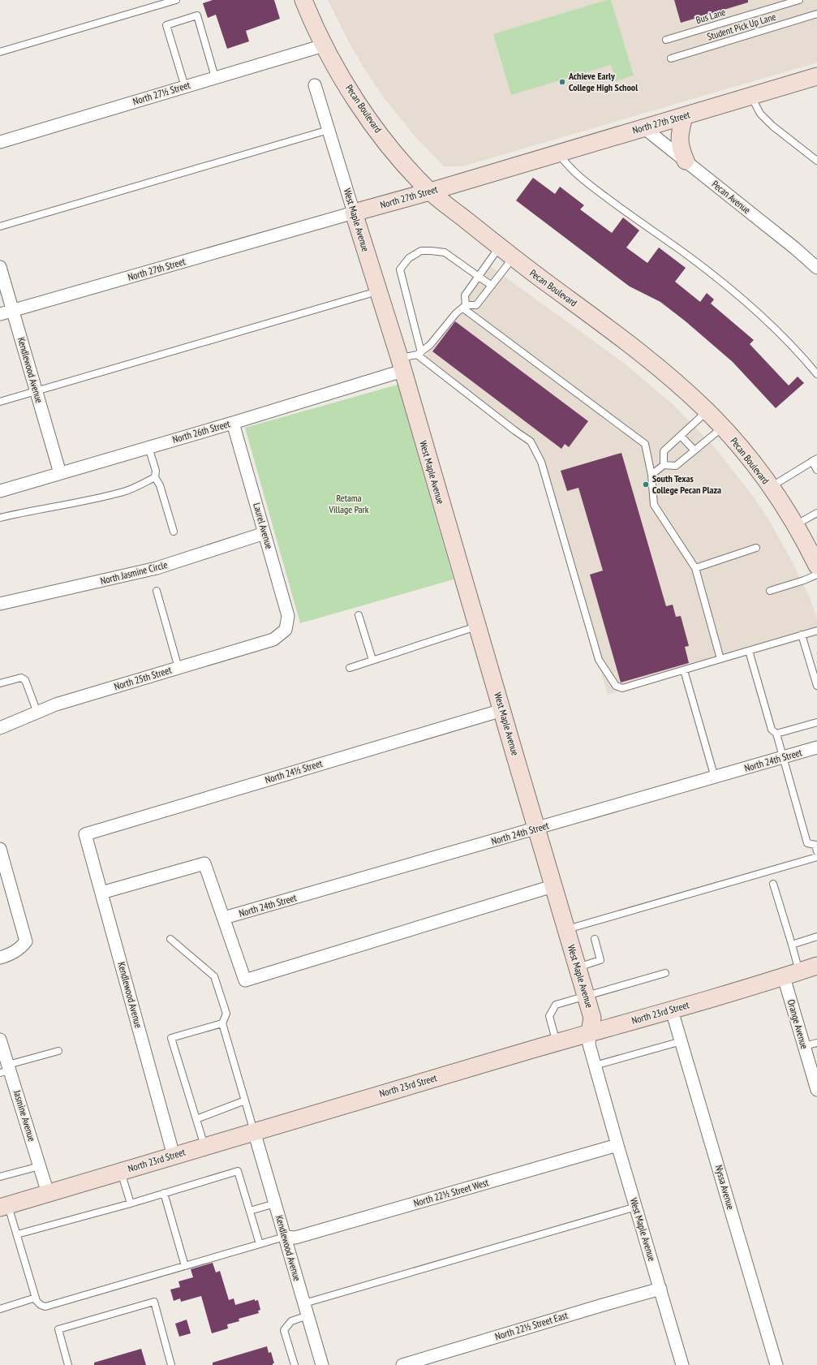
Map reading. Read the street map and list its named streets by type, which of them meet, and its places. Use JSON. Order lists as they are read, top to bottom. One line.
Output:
{"streets":{"main road":["Pecan Boulevard","North 27th Street","West Maple Avenue","North 23rd Street"],"street":["North 27½ Street","Pecan Avenue","Kendlewood Avenue","North 26th Street","Laurel Avenue","North Jasmine Circle","North 25th Street","North 24th Street","North 24½ Street","Orange Avenue","Jasmine Avenue","Nyssa Avenue","North 22½ Street West","North 22½ Street East"],"lane":["Bus Lane","Student Pick Up Lane"]},"crossings":[["North 27½ Street","Pecan Boulevard"],["Pecan Boulevard","North 27th Street"],["North 27th Street","Pecan Avenue"],["North 27th Street","West Maple Avenue"],["North 27th Street","Kendlewood Avenue"],["West Maple Avenue","North 26th Street"],["West Maple Avenue","North 24th Street"],["West Maple Avenue","North 24½ Street"],["West Maple Avenue","North 23rd Street"],["West Maple Avenue","North 22½ Street West"],["West Maple Avenue","North 22½ Street East"],["Kendlewood Avenue","North 26th Street"],["Kendlewood Avenue","North 24½ Street"],["Kendlewood Avenue","North 23rd Street"],["Kendlewood Avenue","North 22½ Street West"],["North 26th Street","Laurel Avenue"],["Laurel Avenue","North Jasmine Circle"],["Laurel Avenue","North 25th Street"],["North 23rd Street","Orange Avenue"],["North 23rd Street","Jasmine Avenue"],["North 23rd Street","Nyssa Avenue"]],"parks":["Retama Village Park"],"places":["Achieve Early College High School","South Texas College Pecan Plaza"]}
